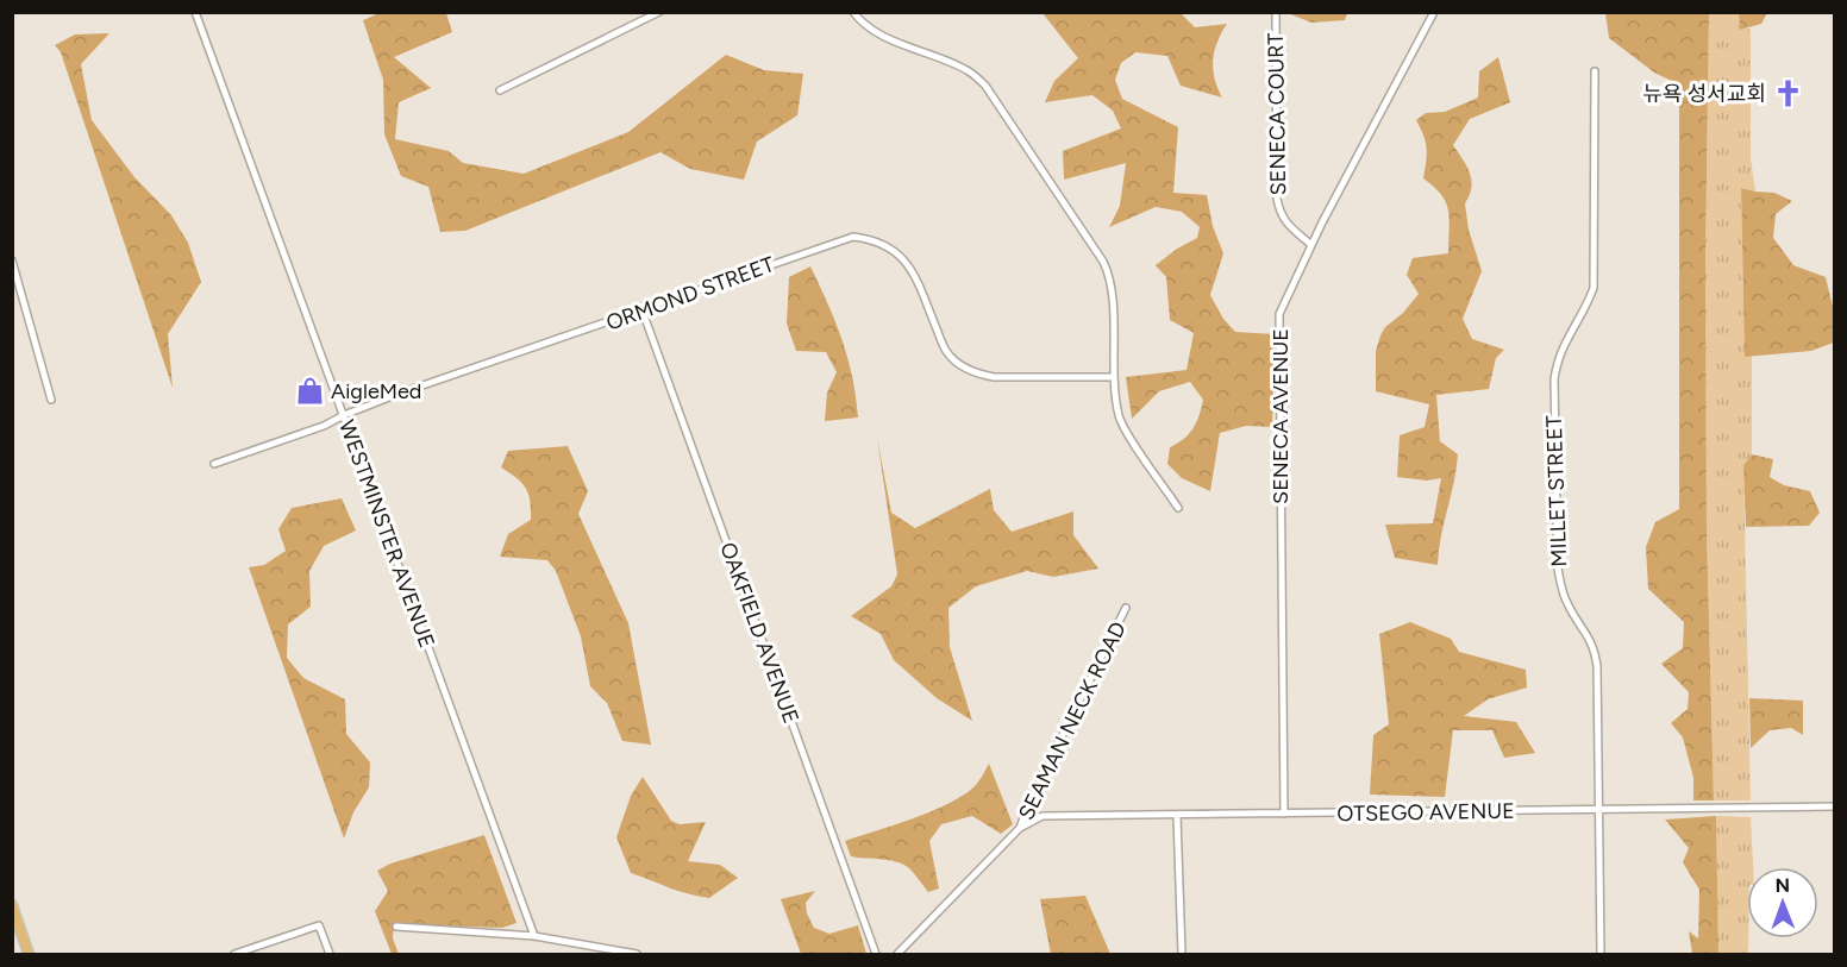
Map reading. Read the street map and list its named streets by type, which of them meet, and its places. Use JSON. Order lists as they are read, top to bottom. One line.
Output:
{"streets":{"street":["SENECA COURT","ORMOND STREET","SENECA AVENUE","MILLET STREET","WESTMINSTER AVENUE","OAKFIELD AVENUE","SEAMAN NECK ROAD","OTSEGO AVENUE"]},"crossings":[["SENECA COURT","SENECA AVENUE"],["ORMOND STREET","WESTMINSTER AVENUE"],["ORMOND STREET","OAKFIELD AVENUE"],["SENECA AVENUE","OTSEGO AVENUE"],["MILLET STREET","OTSEGO AVENUE"],["SEAMAN NECK ROAD","OTSEGO AVENUE"]],"places":{"church":["뉴욕 성서교회"],"shop":["AigleMed"]},"north":"top"}
